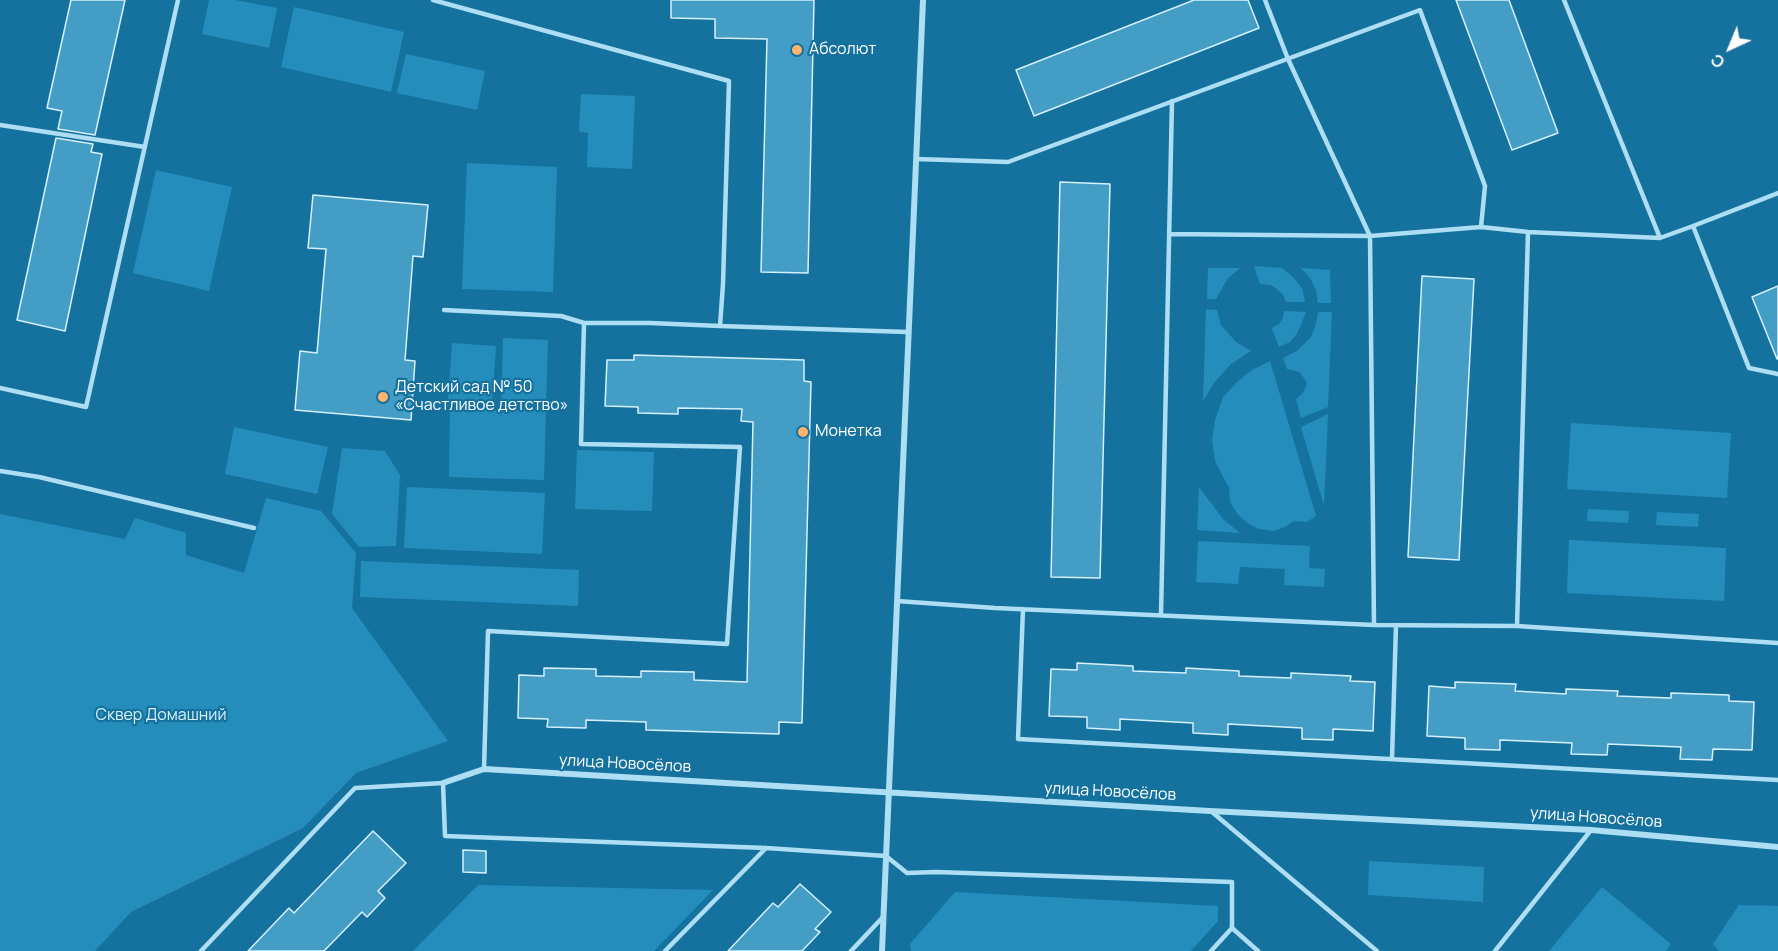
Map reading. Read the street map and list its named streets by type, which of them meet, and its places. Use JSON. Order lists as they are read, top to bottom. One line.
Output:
{"streets":{"street":["улица Новосёлов"]},"parks":["Сквер Домашний"],"places":["Абсолют","Детский сад № 50 «Счастливое детство»","Монетка"],"north":"bottom left"}
